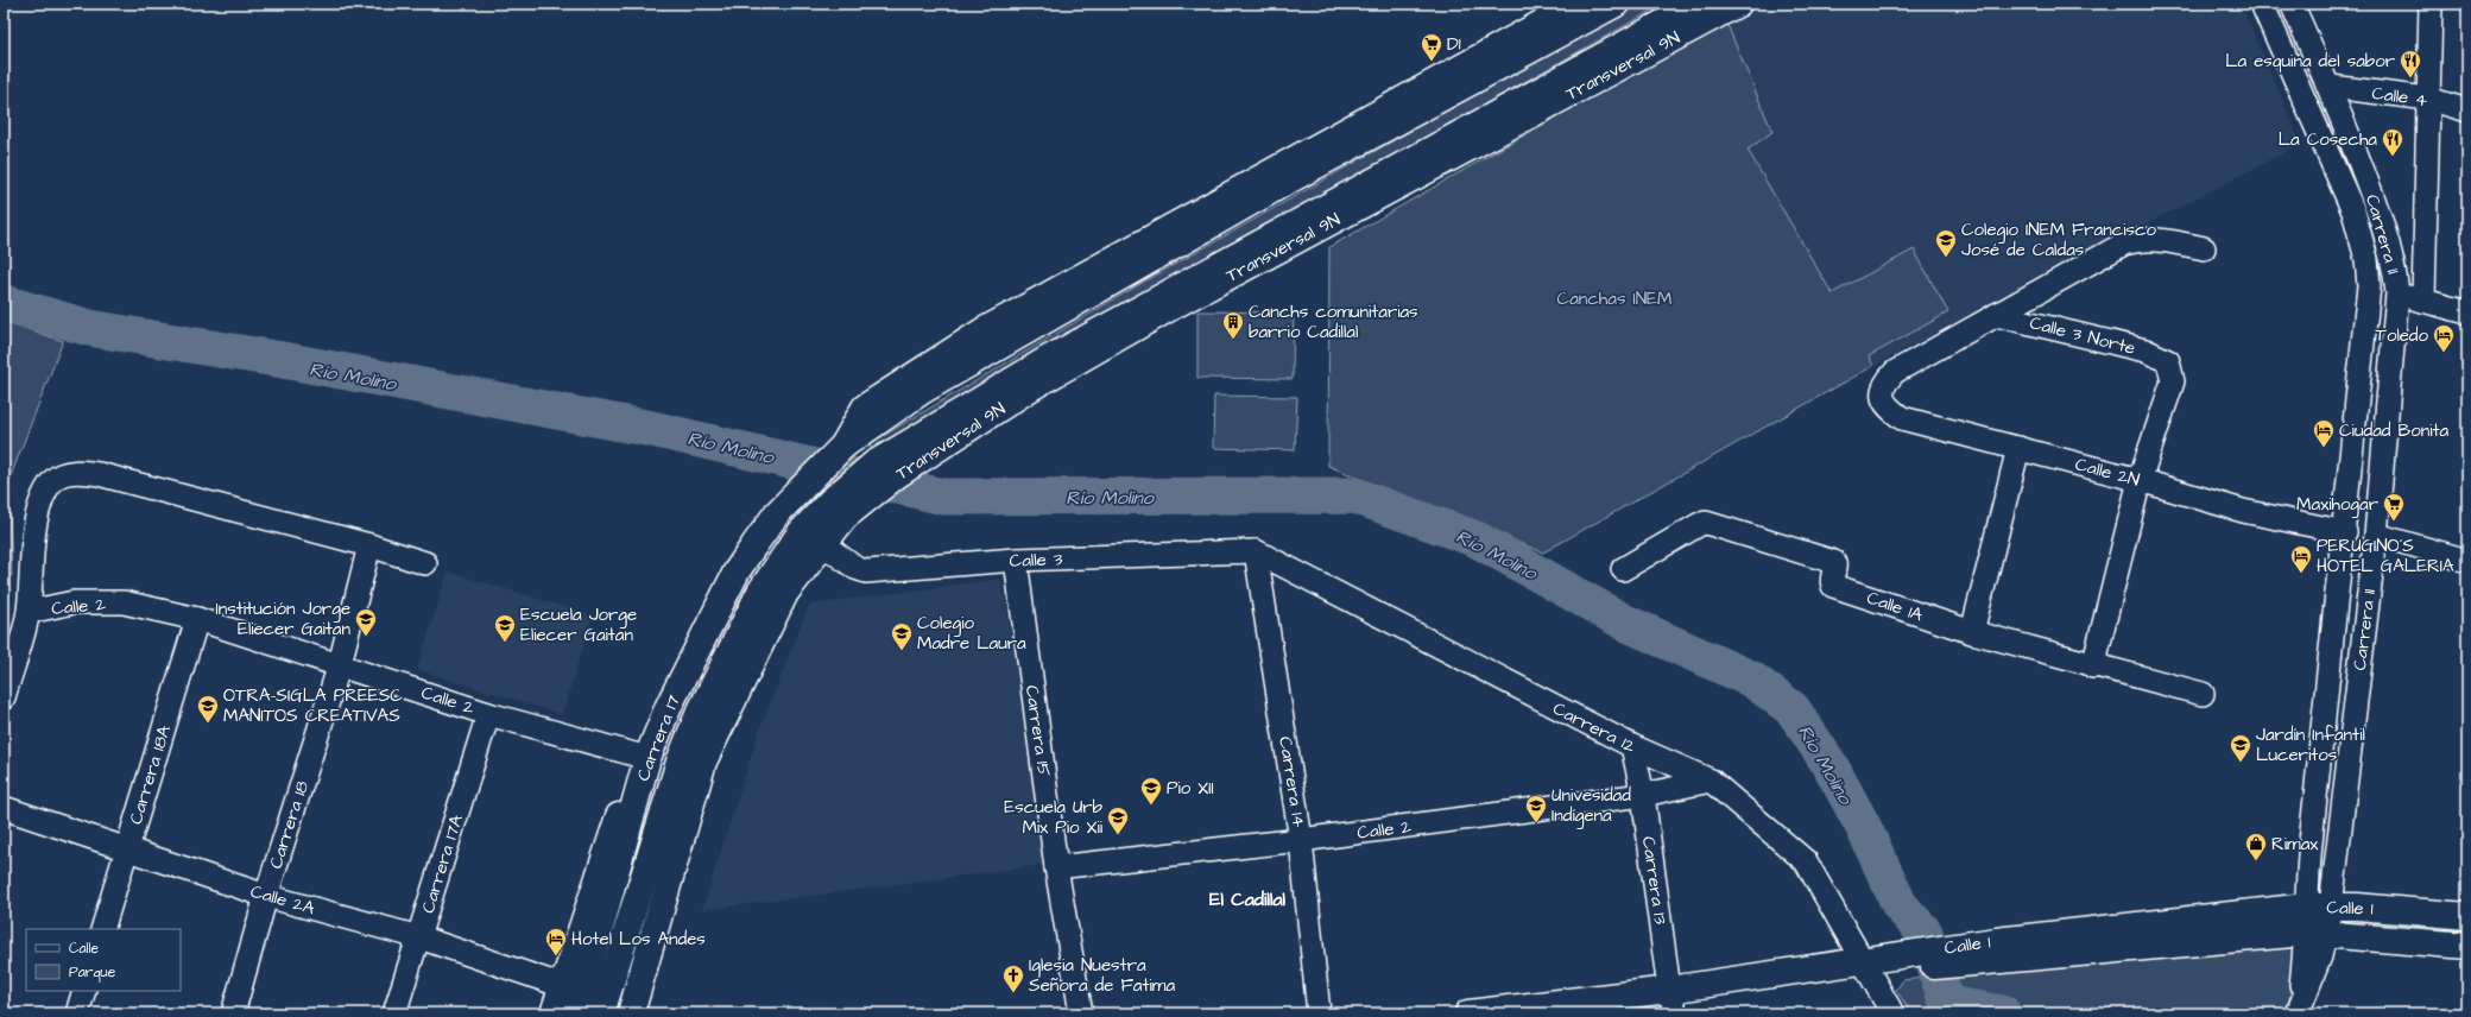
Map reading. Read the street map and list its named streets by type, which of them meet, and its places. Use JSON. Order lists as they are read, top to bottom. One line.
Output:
{"streets":{"main road":["Transversal 9N","Carrera 17","Calle 1"],"street":["Calle 4","Carrera 11","Calle 3 Norte","Calle 2N","Calle 3","Calle 2","Calle 1A","Carrera 12","Carrera 15","Carrera 18A","Carrera 14","Carrera 18","Carrera 17A","Carrera 13","Calle 2A"]},"crossings":[["Transversal 9N","Carrera 17"],["Calle 4","Carrera 11"],["Carrera 11","Calle 1"],["Calle 3 Norte","Calle 2N"],["Calle 3","Carrera 12"],["Calle 3","Carrera 15"],["Calle 3","Carrera 14"],["Calle 2","Carrera 12"],["Calle 2","Carrera 15"],["Calle 2","Carrera 17"],["Calle 2","Carrera 18A"],["Calle 2","Carrera 14"],["Calle 2","Carrera 18"],["Calle 2","Carrera 17A"],["Calle 2","Carrera 13"],["Carrera 12","Carrera 14"],["Carrera 12","Carrera 13"],["Carrera 12","Calle 1"],["Carrera 18A","Calle 2A"],["Carrera 18","Calle 2A"],["Carrera 17A","Calle 2A"],["Carrera 13","Calle 1"]],"districts":["El Cadillal"],"water":["Río Molino"],"parks":["Canchas INEM"],"places":{"supermarket":["D1","Maxihogar"],"restaurant":["La esquina del sabor","La Cosecha"],"school or university":["Colegio INEM Francisco José de Caldas","Institución Jorge Eliecer Gaitan","Escuela Jorge Eliecer Gaitan","Colegio Madre Laura","OTRA-SIGLA PREESC MANITOS CREATIVAS","Jardín Infantil Luceritos","Pio XII","Univesidad Indígena","Escuela Urb Mix Pio Xii"],"building":["Canchs comunitarias barrio Cadillal"],"hotel":["Toledo","Ciudad Bonita","PERUGINO´S HOTEL GALERIA","Hotel Los Andes"],"shop":["Rimax"],"church":["Iglesia Nuestra Señora de Fatima"]},"legend":["Calle","Parque"]}
